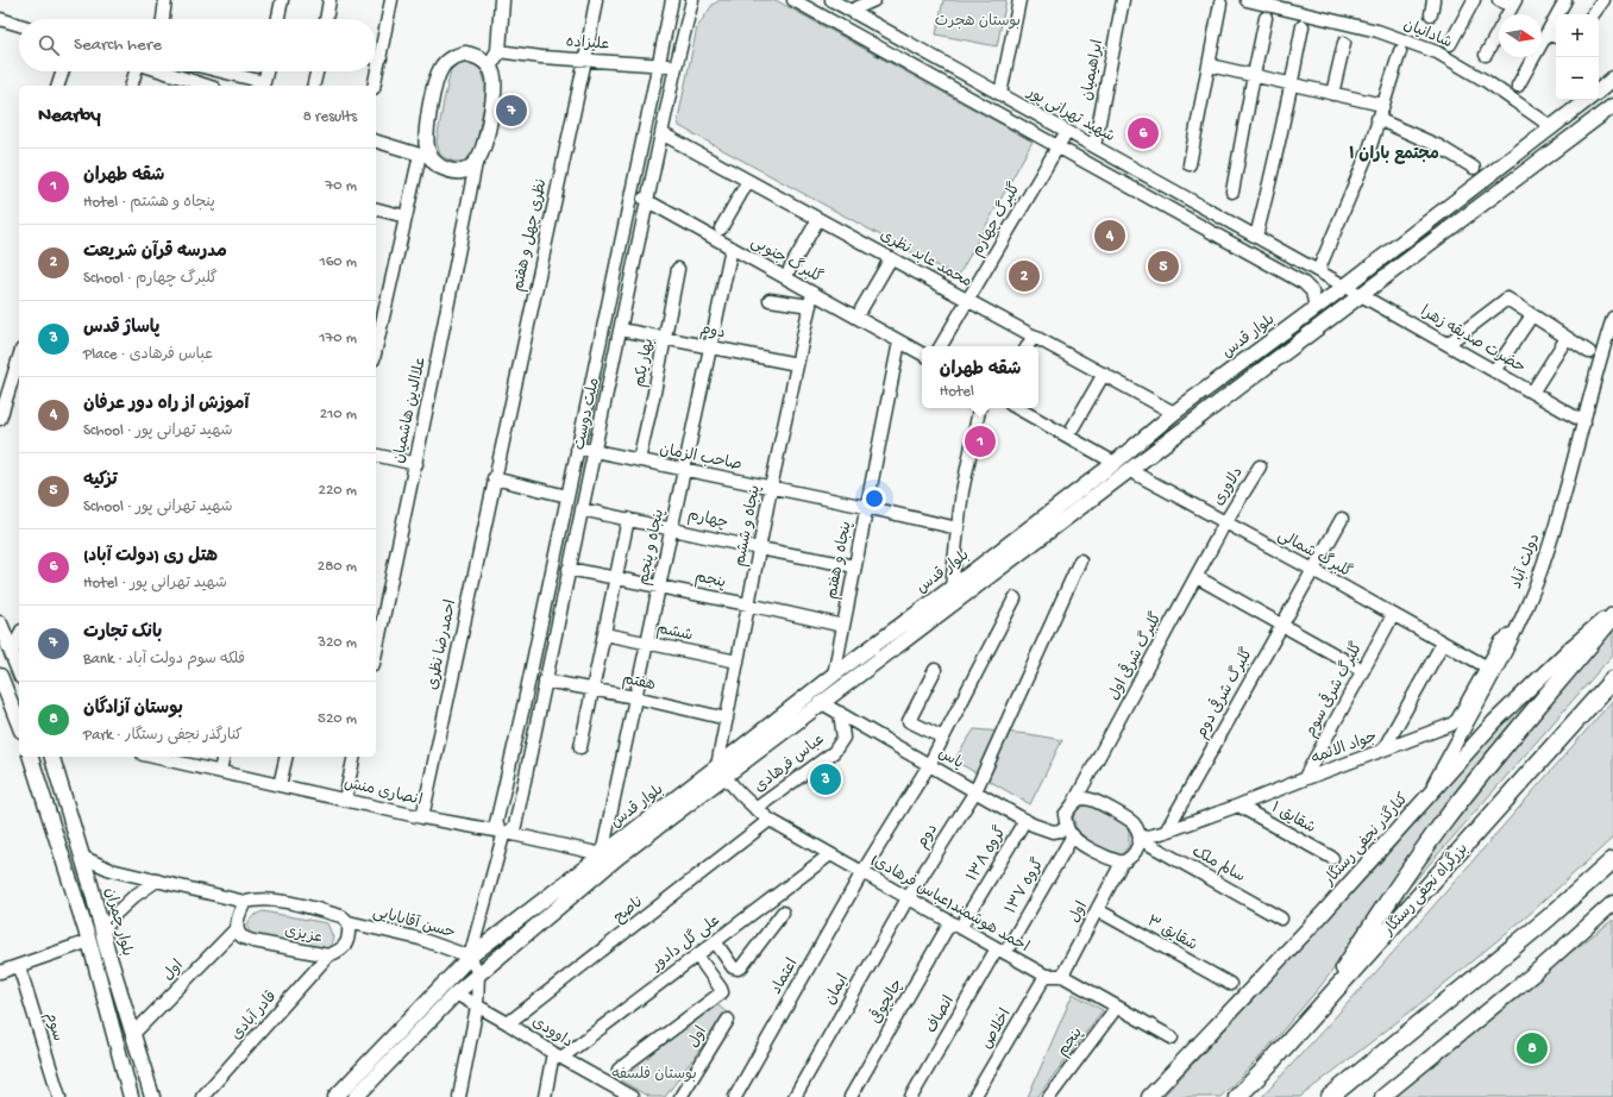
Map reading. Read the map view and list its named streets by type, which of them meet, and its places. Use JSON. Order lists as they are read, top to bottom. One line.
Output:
{"streets":{"highway":["بزرگراه نجفی رستگار"],"main road":["بلوار قدس","کنارگذر نجفی رستگار","بلوار چمران"],"street":["شادانیان","علیزاده","ابراهیمیان","شهید تهرانی پور","گلبرگ چهارم","نظری چهل و هفتم","محمد عابد نظری","گلبرگ جنوبی","دوم","حضرت صدیقه زهرا","بهار یکم","علاالدین هاشمیان","ملت دوست","صاحب الزمان","دلاوری","چهارم","پنجاه و ششم","پنجاه و پنجم","گلبرگ شمالی","پنجاه و هفتم","دولت آباد","پنجم","ششم","احمدرضا نظری","گلبرگ شرقی اول","هفتم","گلبرگ شرقی سوم","گلبرگ شرقی دوم","جواد الائمه","یاس","عباس فرهادی","انصاری منش","شقایق ۱","گروه ۱۳۸","سالم ملک","گروه ۱۳۷","احمد هوشمند(عباس فرهادی)","ناصح","اول","حسن آقابابایی","شقایق ۳","عزیزی","علی گل دادور","اعتماد","ایمان","چالچوقی","انصاف","قادر آبادی","سوم","اخلاص","داوودی"]},"crossings":[["شادانیان","بلوار قدس"],["علیزاده","نظری چهل و هفتم"],["علیزاده","ملت دوست"],["ابراهیمیان","شهید تهرانی پور"],["شهید تهرانی پور","گلبرگ چهارم"],["شهید تهرانی پور","بلوار قدس"],["شهید تهرانی پور","حضرت صدیقه زهرا"],["گلبرگ چهارم","محمد عابد نظری"],["نظری چهل و هفتم","احمدرضا نظری"],["محمد عابد نظری","بلوار قدس"],["محمد عابد نظری","ملت دوست"],["گلبرگ جنوبی","ملت دوست"],["گلبرگ جنوبی","پنجاه و ششم"],["گلبرگ جنوبی","پنجاه و پنجم"],["گلبرگ جنوبی","پنجاه و هفتم"],["دوم","بهار یکم"],["دوم","ملت دوست"],["دوم","پنجاه و ششم"],["دوم","پنجاه و پنجم"],["دوم","یاس"],["دوم","احمد هوشمند(عباس فرهادی)"],["دوم","ایمان"],["بلوار قدس","حضرت صدیقه زهرا"],["بلوار قدس","پنجاه و ششم"],["بلوار قدس","پنجاه و پنجم"],["بلوار قدس","گلبرگ شمالی"],["بلوار قدس","پنجاه و هفتم"],["بلوار قدس","یاس"],["بلوار قدس","انصاری منش"],["بلوار قدس","احمد هوشمند(عباس فرهادی)"],["بلوار قدس","حسن آقابابایی"],["بلوار قدس","داوودی"],["حضرت صدیقه زهرا","دولت آباد"],["بهار یکم","صاحب الزمان"],["ملت دوست","صاحب الزمان"],["ملت دوست","چهارم"],["ملت دوست","پنجم"],["ملت دوست","هفتم"],["ملت دوست","انصاری منش"],["صاحب الزمان","پنجاه و ششم"],["صاحب الزمان","پنجاه و پنجم"],["صاحب الزمان","پنجاه و هفتم"],["دلاوری","گلبرگ شمالی"],["دلاوری","گلبرگ شرقی اول"],["چهارم","پنجاه و ششم"],["چهارم","پنجاه و پنجم"],["چهارم","پنجاه و هفتم"],["پنجاه و ششم","پنجم"],["پنجاه و ششم","ششم"],["پنجاه و ششم","هفتم"],["پنجاه و ششم","احمد هوشمند(عباس فرهادی)"],["پنجاه و پنجم","پنجم"],["پنجاه و پنجم","ششم"],["پنجاه و پنجم","هفتم"],["پنجاه و پنجم","انصاری منش"],["گلبرگ شمالی","گلبرگ شرقی اول"],["گلبرگ شمالی","گلبرگ شرقی سوم"],["گلبرگ شمالی","گلبرگ شرقی دوم"],["گلبرگ شمالی","جواد الائمه"],["پنجاه و هفتم","پنجم"],["دولت آباد","جواد الائمه"],["دولت آباد","کنارگذر نجفی رستگار"],["پنجم","احمد هوشمند(عباس فرهادی)"],["احمدرضا نظری","انصاری منش"],["گلبرگ شرقی اول","یاس"],["گلبرگ شرقی اول","گروه ۱۳۷"],["گلبرگ شرقی سوم","جواد الائمه"],["گلبرگ شرقی دوم","جواد الائمه"],["جواد الائمه","شقایق ۱"],["جواد الائمه","سالم ملک"],["جواد الائمه","اول"],["یاس","عباس فرهادی"],["یاس","گروه ۱۳۸"],["یاس","گروه ۱۳۷"],["عباس فرهادی","احمد هوشمند(عباس فرهادی)"],["گروه ۱۳۸","احمد هوشمند(عباس فرهادی)"],["گروه ۱۳۸","چالچوقی"],["سالم ملک","اول"],["گروه ۱۳۷","احمد هوشمند(عباس فرهادی)"],["گروه ۱۳۷","انصاف"],["احمد هوشمند(عباس فرهادی)","ناصح"],["احمد هوشمند(عباس فرهادی)","اول"],["احمد هوشمند(عباس فرهادی)","علی گل دادور"],["احمد هوشمند(عباس فرهادی)","اعتماد"],["احمد هوشمند(عباس فرهادی)","ایمان"],["احمد هوشمند(عباس فرهادی)","چالچوقی"],["احمد هوشمند(عباس فرهادی)","انصاف"],["احمد هوشمند(عباس فرهادی)","اخلاص"],["ناصح","داوودی"],["اول","بلوار چمران"],["اول","شقایق ۳"],["اول","عزیزی"],["حسن آقابابایی","عزیزی"],["عزیزی","قادر آبادی"],["علی گل دادور","داوودی"]],"districts":["مجتمع باران ١"],"parks":["بوستان هجرت","بوستان فلسفه"],"north":"right","page":{"map_buttons":["+","−"],"search":"Search here","heading":["Nearby","8 results"],"pins":["7","6","4","5","2","1","3","8"],"list":[{"mark":"1","name":"شقه طهران","note":"Hotel · پنجاه و هشتم","value":"70 m"},{"mark":"2","name":"مدرسه قرآن شریعت","note":"School · گلبرگ چهارم","value":"160 m"},{"mark":"3","name":"پاساژ قدس","note":"Place · عباس فرهادی","value":"170 m"},{"mark":"4","name":"آموزش از راه دور عرفان","note":"School · شهید تهرانی پور","value":"210 m"},{"mark":"5","name":"تزکیه","note":"School · شهید تهرانی پور","value":"220 m"},{"mark":"6","name":"هتل ری (دولت آباد)","note":"Hotel · شهید تهرانی پور","value":"280 m"},{"mark":"7","name":"بانک تجارت","note":"Bank · فلکه سوم دولت آباد","value":"320 m"},{"mark":"8","name":"بوستان آزادگان","note":"Park · کنارگذر نجفی رستگار","value":"520 m"}],"popup":["شقه طهران","Hotel"]}}
